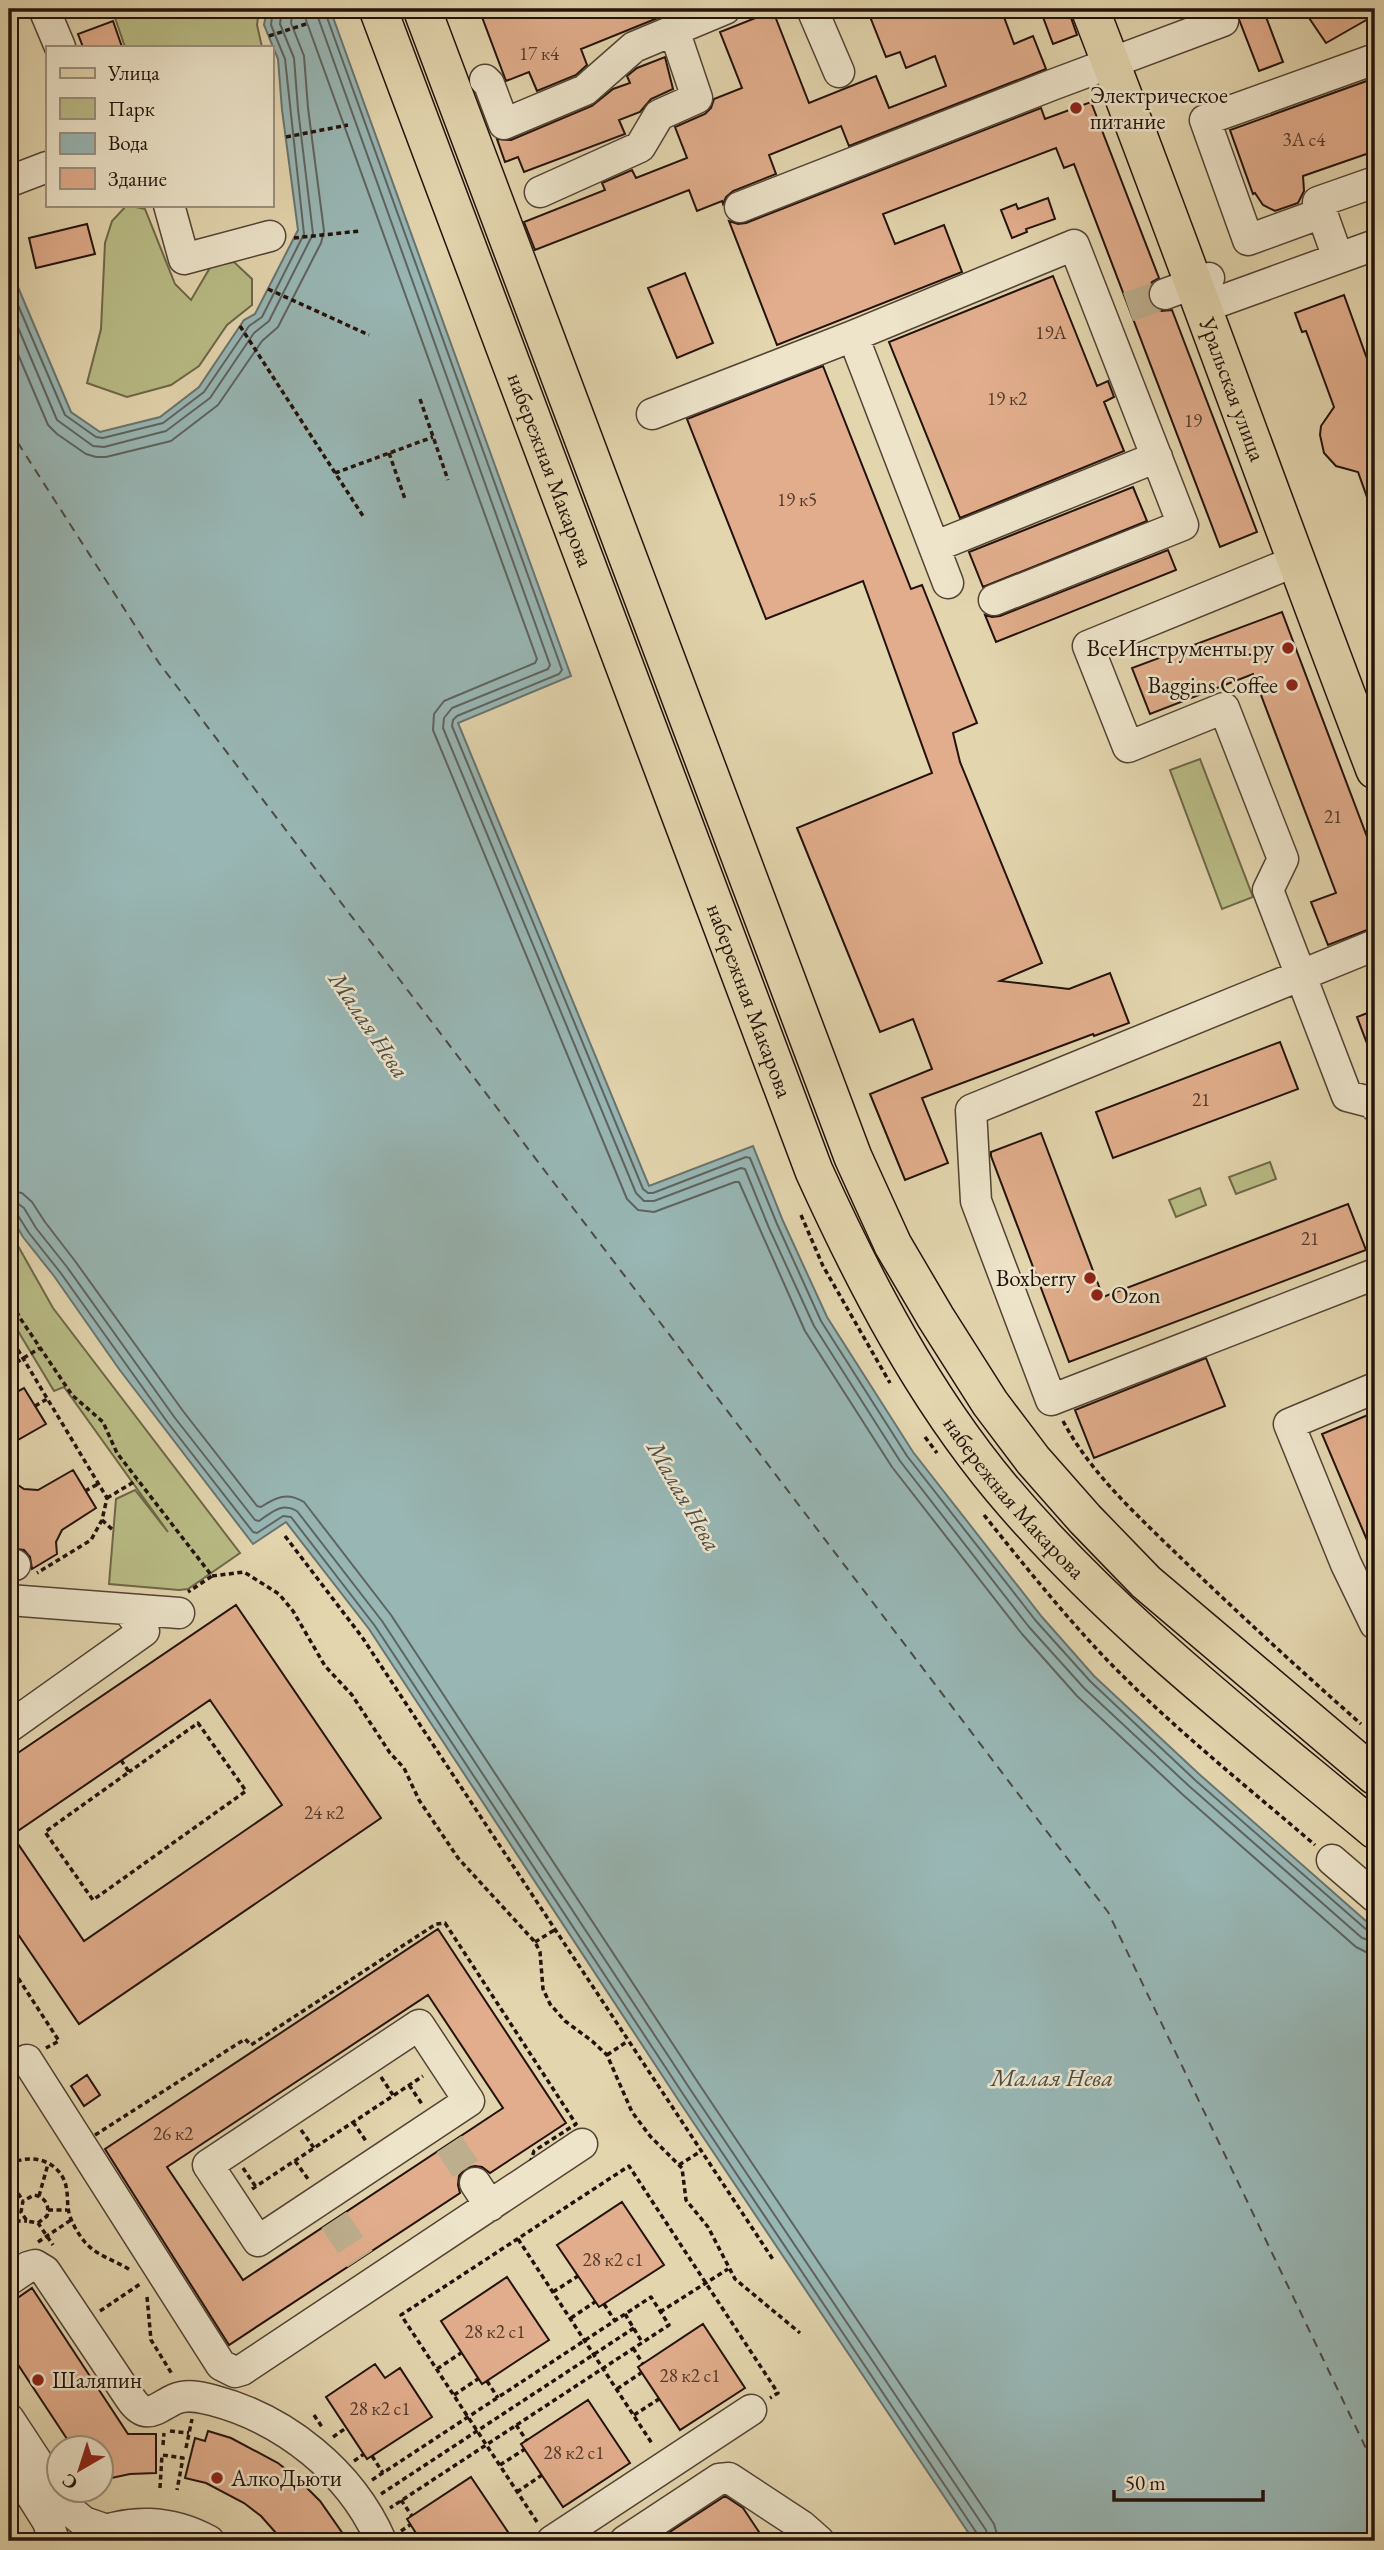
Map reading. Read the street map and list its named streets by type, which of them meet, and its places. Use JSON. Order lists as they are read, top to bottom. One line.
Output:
{"streets":{"main road":["Уральская улица","набережная Макарова"]},"water":["Малая Нева"],"places":["Электрическое питание","ВсеИнструменты.ру","Baggins Coffee","Boxberry","Ozon","Шаляпин","АлкоДьюти"],"house_numbers":["17 к4","3А с4","19А","19 к2","19","19 к5","21","21","21","24 к2","26 к2","28 к2 с1","28 к2 с1","28 к2 с1","28 к2 с1","28 к2 с1"],"legend":["Улица","Парк","Вода","Здание"],"scale_bar":"50 m","north":"bottom left"}
